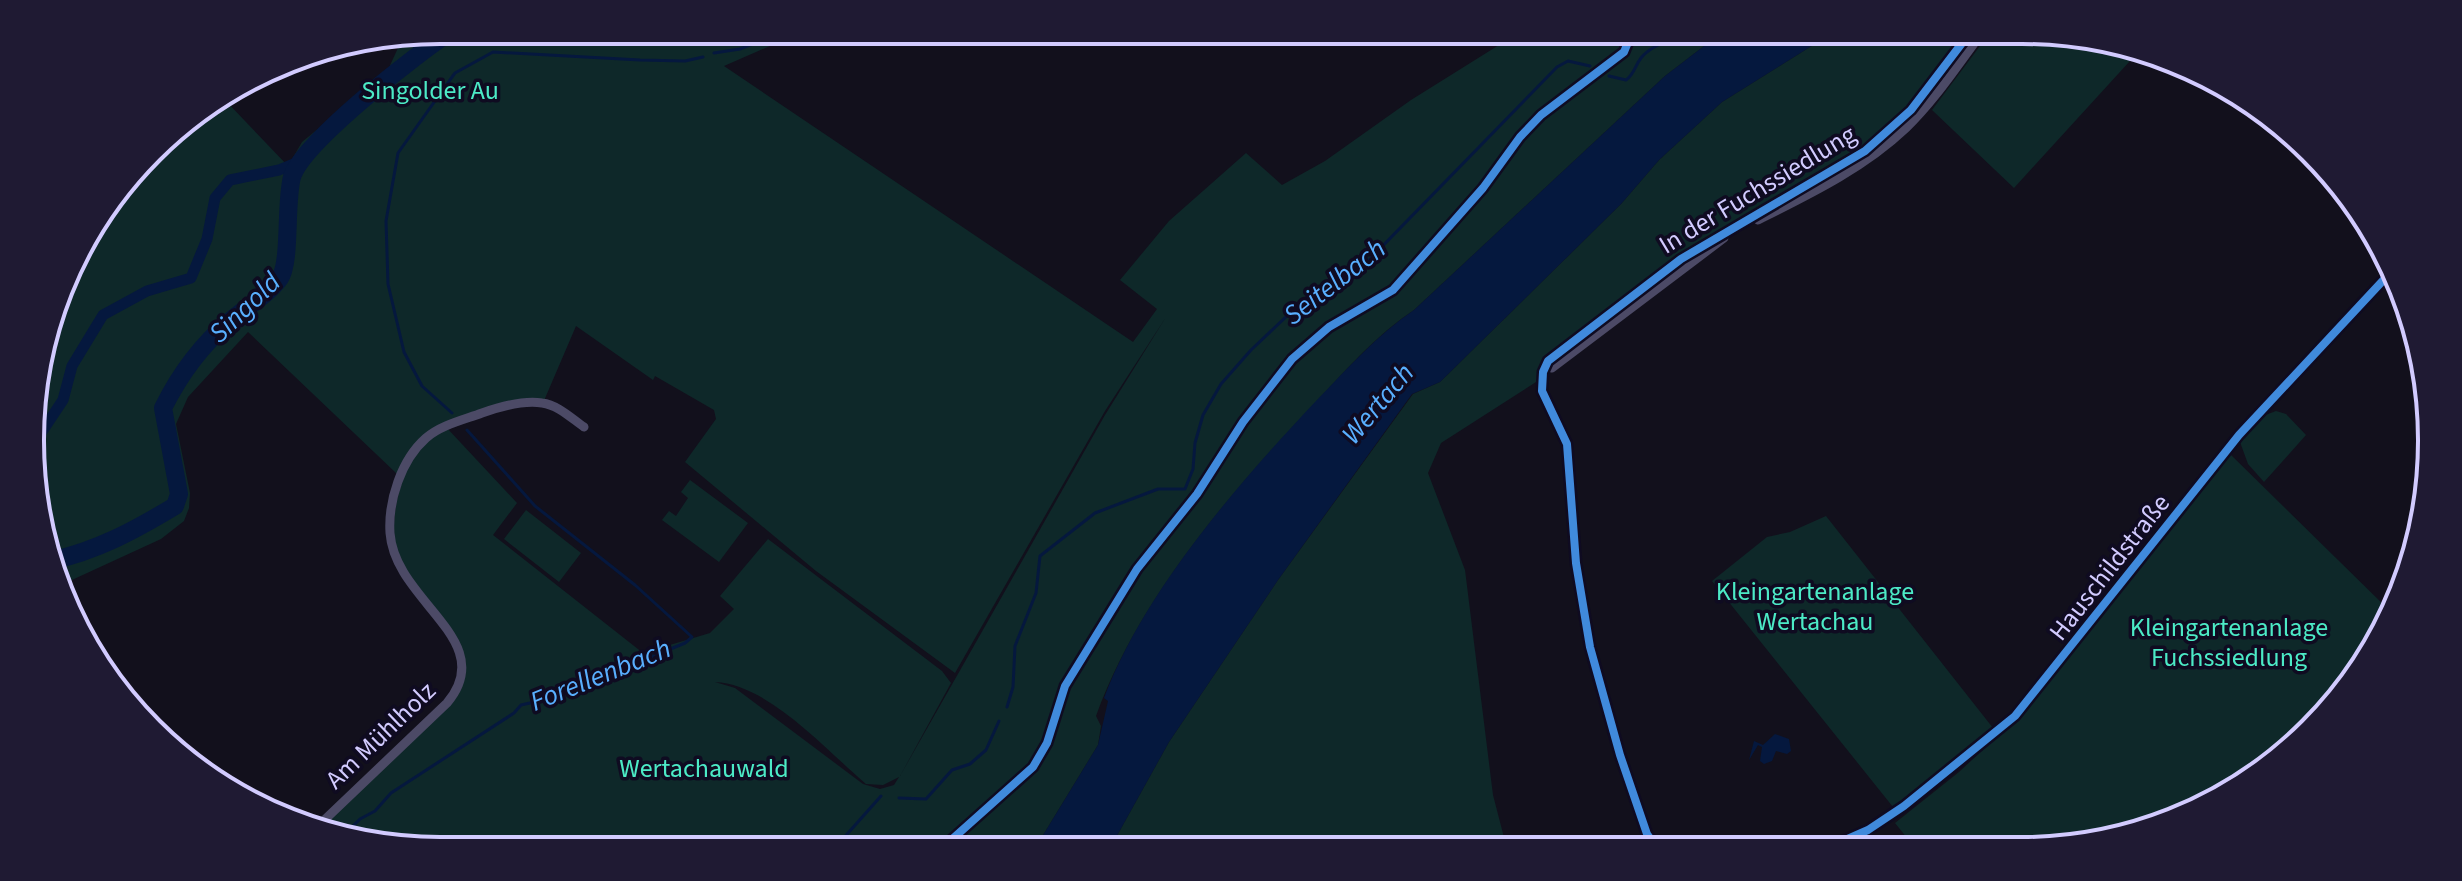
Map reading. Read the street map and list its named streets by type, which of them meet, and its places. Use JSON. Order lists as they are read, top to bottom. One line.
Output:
{"streets":{"street":["In der Fuchssiedlung","Hauschildstraße","Am Mühlholz"]},"water":["Seitelbach","Singold","Wertach","Forellenbach"],"parks":["Singolder Au","Kleingartenanlage Wertachau","Kleingartenanlage Fuchssiedlung","Wertachauwald"]}
